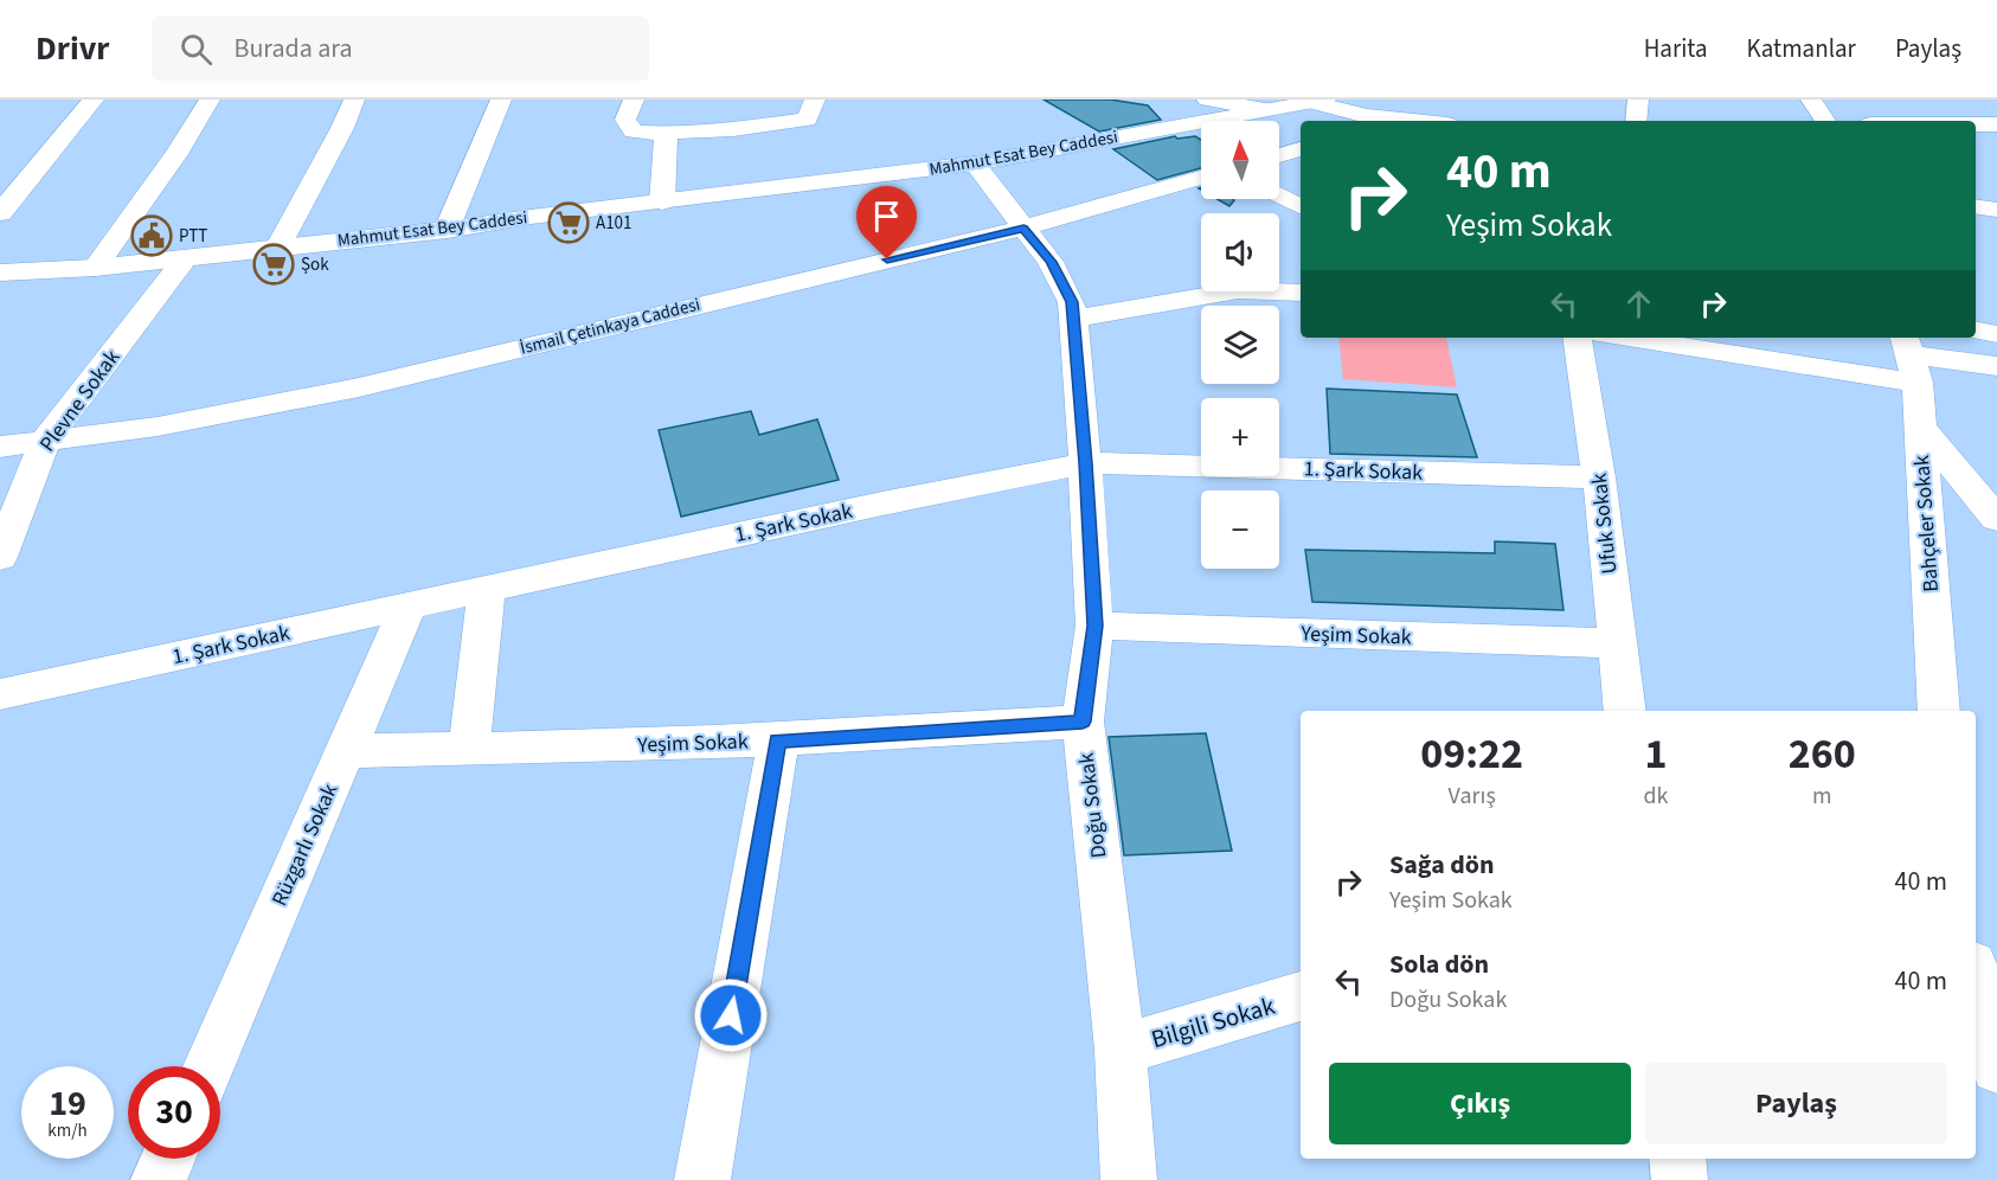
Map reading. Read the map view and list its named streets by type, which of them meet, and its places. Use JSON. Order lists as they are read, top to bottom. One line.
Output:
{"streets":{"street":["Mahmut Esat Bey Caddesi","İsmail Çetinkaya Caddesi","Plevne Sokak","1. Şark Sokak","Ufuk Sokak","Bahçeler Sokak","Yeşim Sokak","Doğu Sokak","Rüzgarlı Sokak","Bilgili Sokak"]},"crossings":[["Mahmut Esat Bey Caddesi","Plevne Sokak"],["Mahmut Esat Bey Caddesi","Doğu Sokak"],["İsmail Çetinkaya Caddesi","Plevne Sokak"],["İsmail Çetinkaya Caddesi","Doğu Sokak"],["1. Şark Sokak","Ufuk Sokak"],["1. Şark Sokak","Doğu Sokak"],["1. Şark Sokak","Rüzgarlı Sokak"],["Ufuk Sokak","Yeşim Sokak"],["Yeşim Sokak","Doğu Sokak"],["Yeşim Sokak","Rüzgarlı Sokak"],["Doğu Sokak","Bilgili Sokak"]],"places":{"supermarket":["A101","Şok"],"public building":["PTT"]},"north":"top","page":{"header":"Drivr","search":"Burada ara","nav":["Harita","Katmanlar","Paylaş"],"map_buttons":["+","−"],"turn":["40 m","Yeşim Sokak"],"eta":["09:22","Varış","1","dk","260","m"],"list":[{"name":"Sağa dön","note":"Yeşim Sokak","value":"40 m"},{"name":"Sola dön","note":"Doğu Sokak","value":"40 m"}],"buttons":["Çıkış","Paylaş"],"speed":"19 km/h","limit":"30"}}
